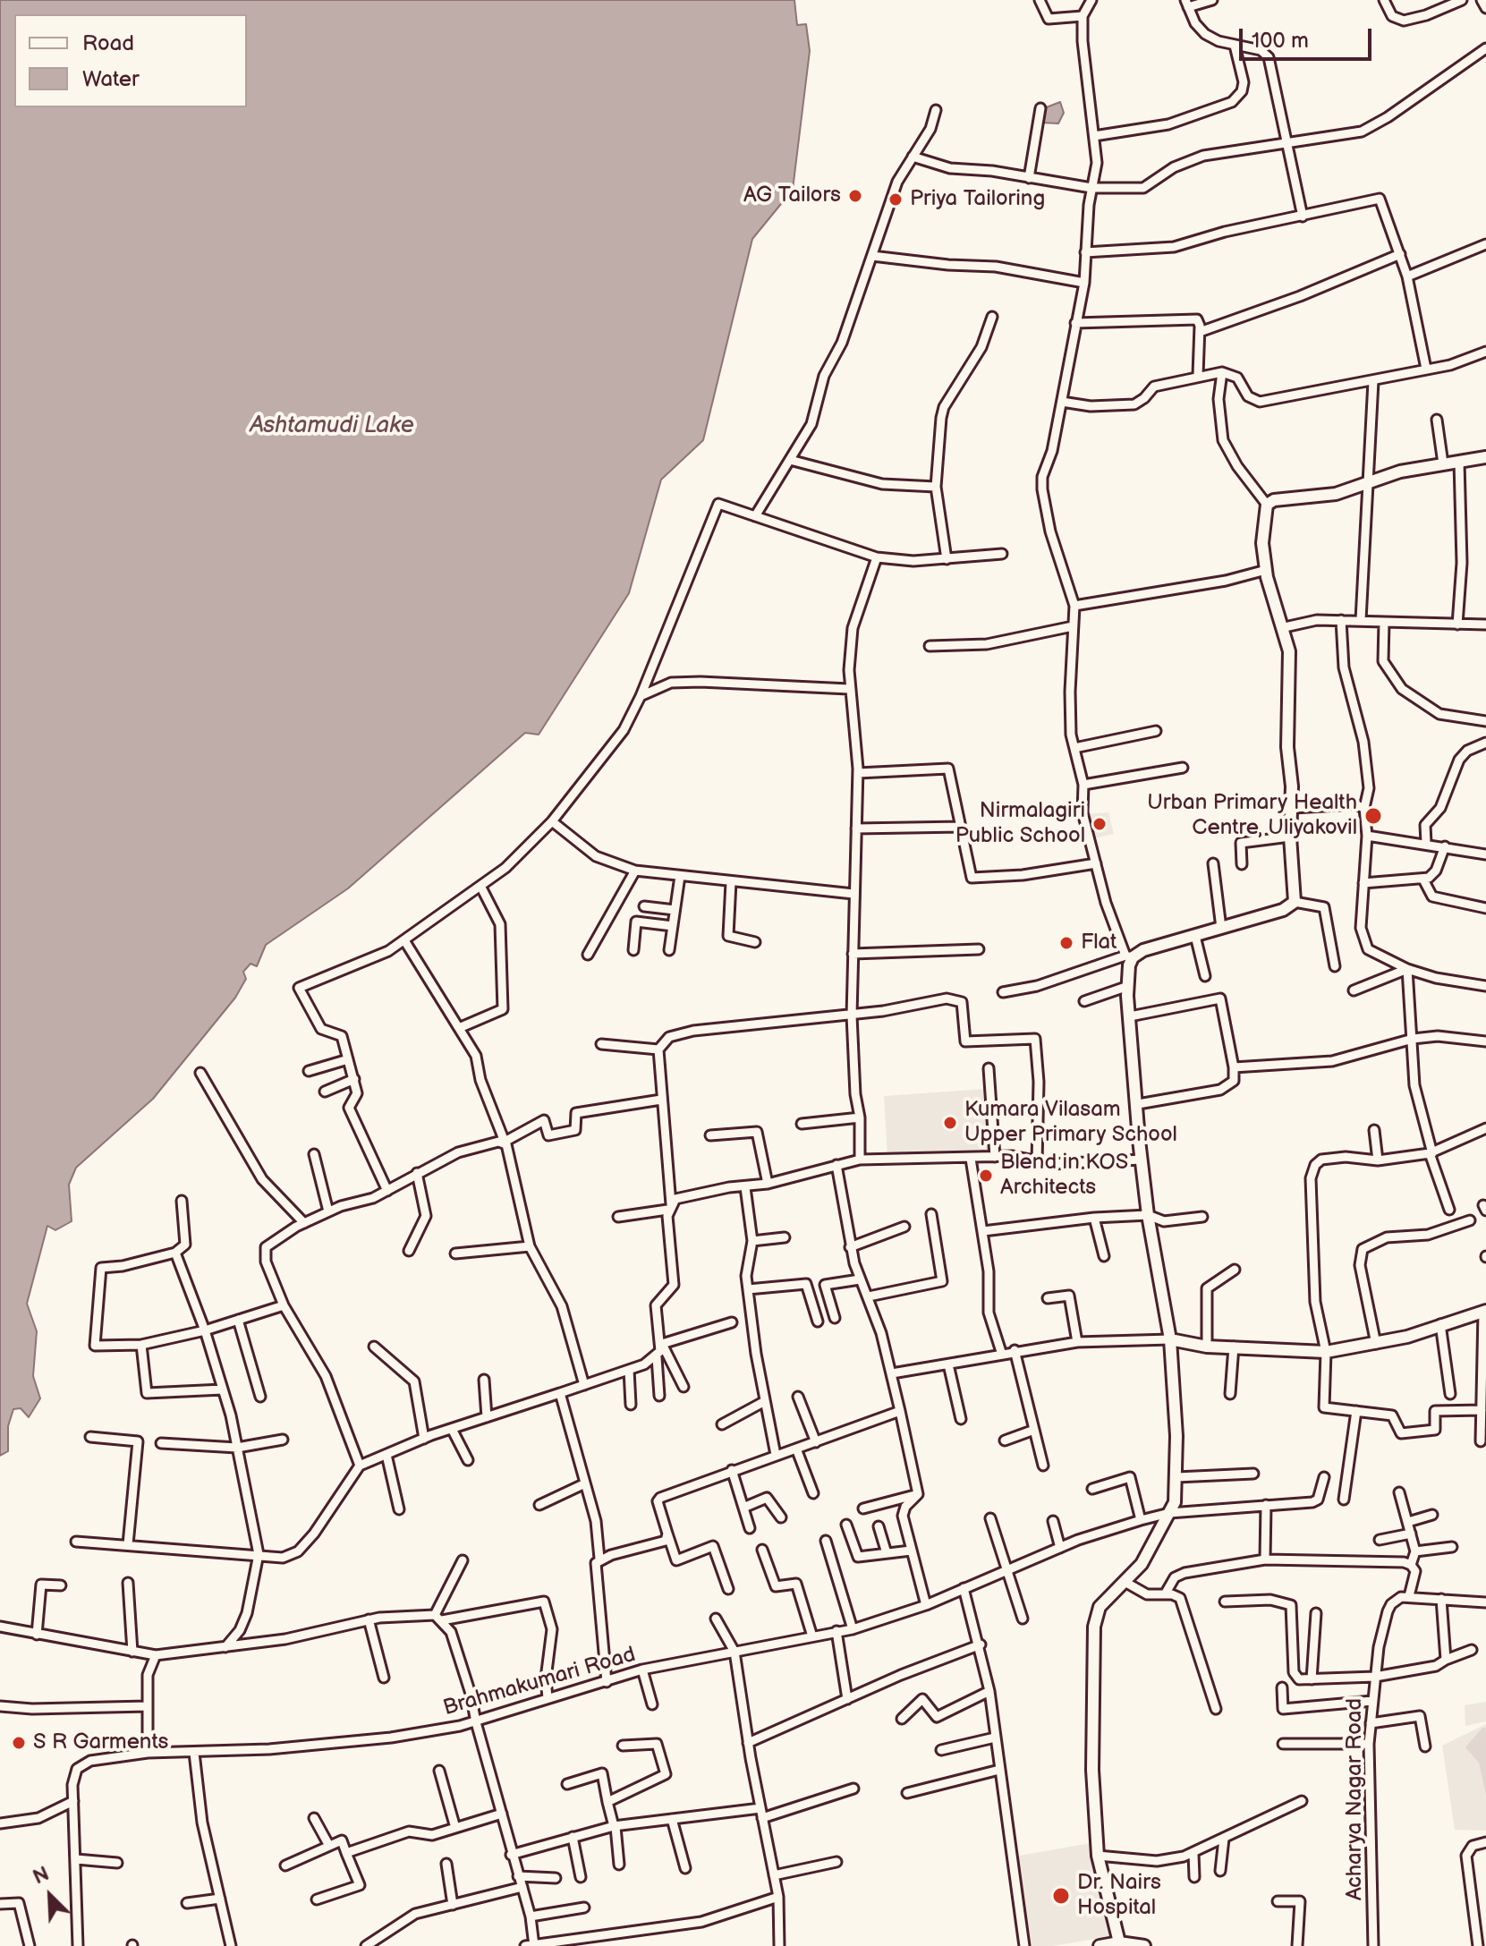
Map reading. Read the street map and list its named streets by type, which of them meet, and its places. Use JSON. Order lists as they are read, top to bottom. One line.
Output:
{"streets":{"street":["Brahmakumari Road","Acharya Nagar Road"]},"water":["Ashtamudi Lake"],"places":["AG Tailors","Priya Tailoring","Urban Primary Health Centre, Uliyakovil","Nirmalagiri Public School","Flat","Kumara Vilasam Upper Primary School","Blend in KOS Architects","S R Garments","Dr. Nairs Hospital"],"legend":["Road","Water"],"scale_bar":"100 m","north":"top left"}
